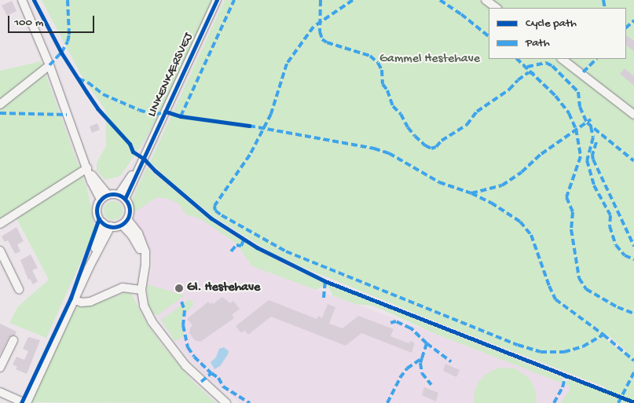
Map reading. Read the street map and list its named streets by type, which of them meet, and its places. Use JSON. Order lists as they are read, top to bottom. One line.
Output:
{"streets":{"street":["LINKENKÆRSVEJ"]},"parks":["Gammel Hestehave"],"places":["Gl. Hestehave"],"legend":["Cycle path","Path"],"scale_bar":"100 m"}
